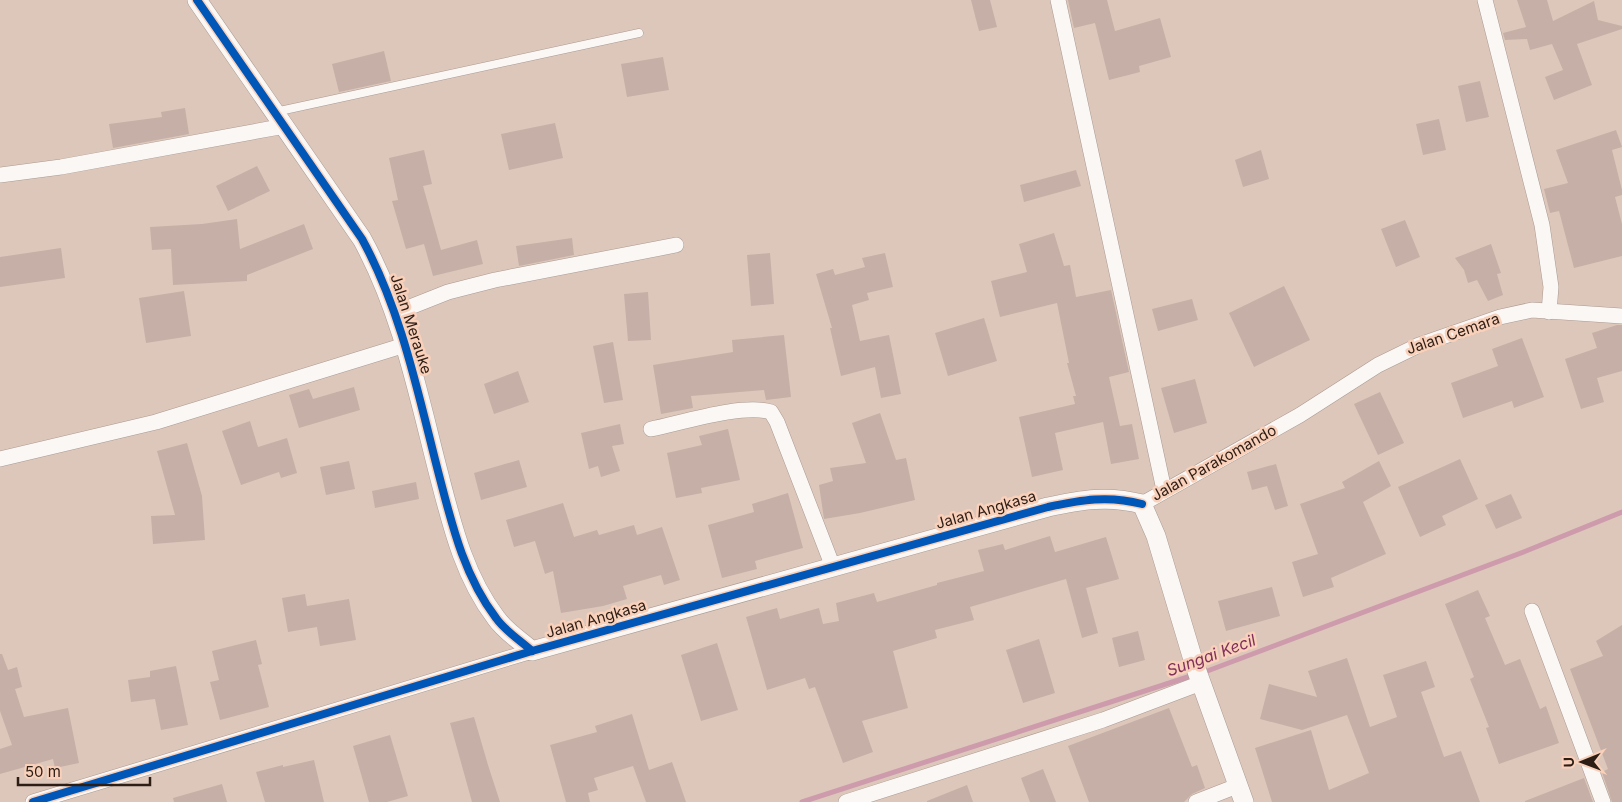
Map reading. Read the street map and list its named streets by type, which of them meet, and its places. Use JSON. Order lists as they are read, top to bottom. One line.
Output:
{"streets":{"street":["Jalan Merauke","Jalan Cemara","Jalan Parakomando","Jalan Angkasa"]},"crossings":[["Jalan Merauke","Jalan Angkasa"],["Jalan Cemara","Jalan Parakomando"],["Jalan Parakomando","Jalan Angkasa"]],"water":["Sungai Kecil"],"scale_bar":"50 m","north":"left"}
